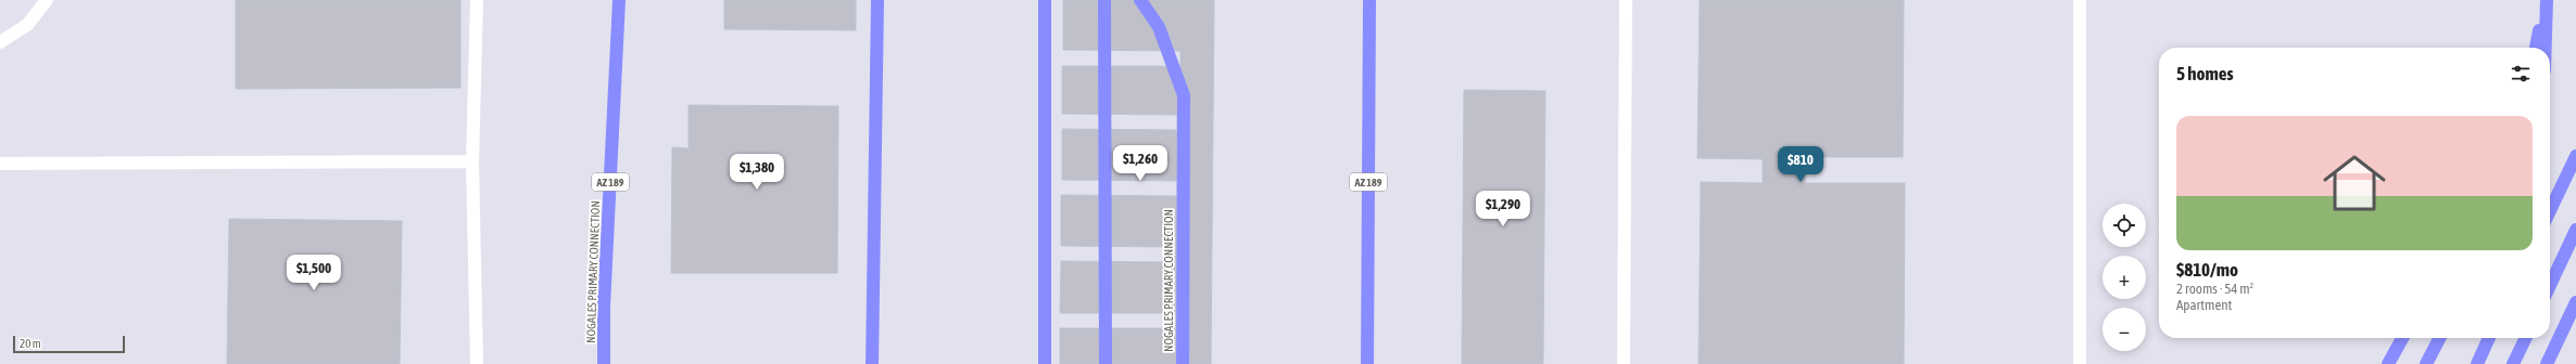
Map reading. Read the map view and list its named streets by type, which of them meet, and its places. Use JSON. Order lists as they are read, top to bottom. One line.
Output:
{"streets":{"highway":["AZ 189","NOGALES PRIMARY CONNECTION"]},"scale_bar":"20 m","page":{"heading":"5 homes","list":[{"name":"$810/mo","note":"2 rooms · 54 m² · Apartment"}],"price":["$1,260","$810","$1,380","$1,290","$1,500"],"map_buttons":["+","−"],"scale":"20 m"}}
